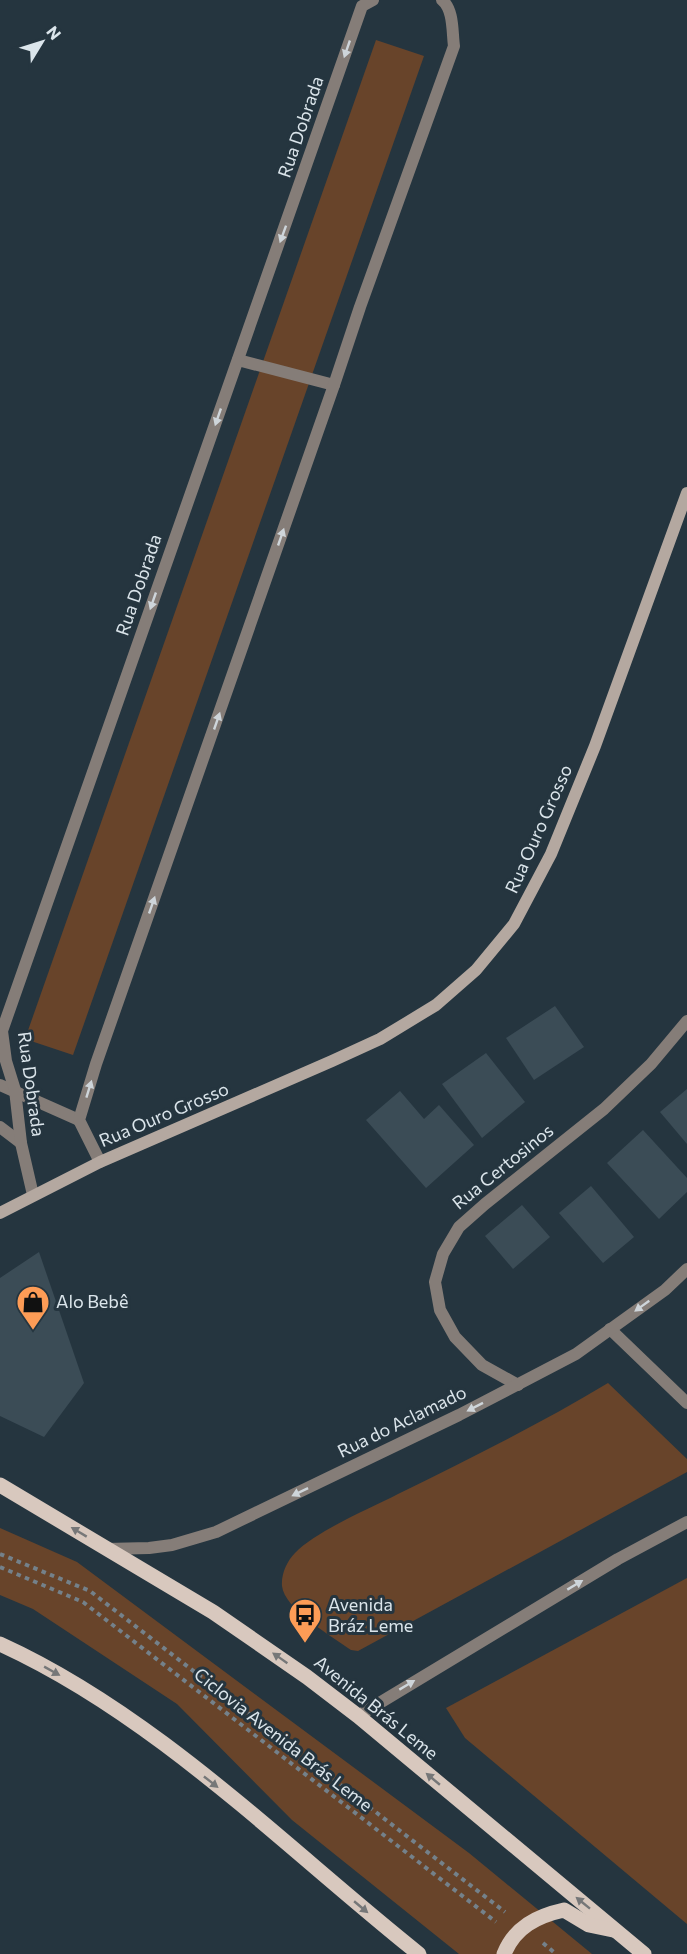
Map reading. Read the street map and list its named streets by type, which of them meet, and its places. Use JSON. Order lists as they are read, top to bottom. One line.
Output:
{"streets":{"main road":["Avenida Brás Leme"],"street":["Rua Dobrada","Rua Ouro Grosso","Rua Certosinos","Rua do Aclamado"],"path":["Ciclovia Avenida Brás Leme"]},"crossings":[["Rua Dobrada","Rua Ouro Grosso"],["Rua Certosinos","Rua do Aclamado"],["Rua do Aclamado","Avenida Brás Leme"]],"one_way":["Rua do Aclamado","Avenida Brás Leme"],"places":{"shop":["Alo Bebê"],"bus stop":["Avenida Bráz Leme"]},"north":"top right"}
